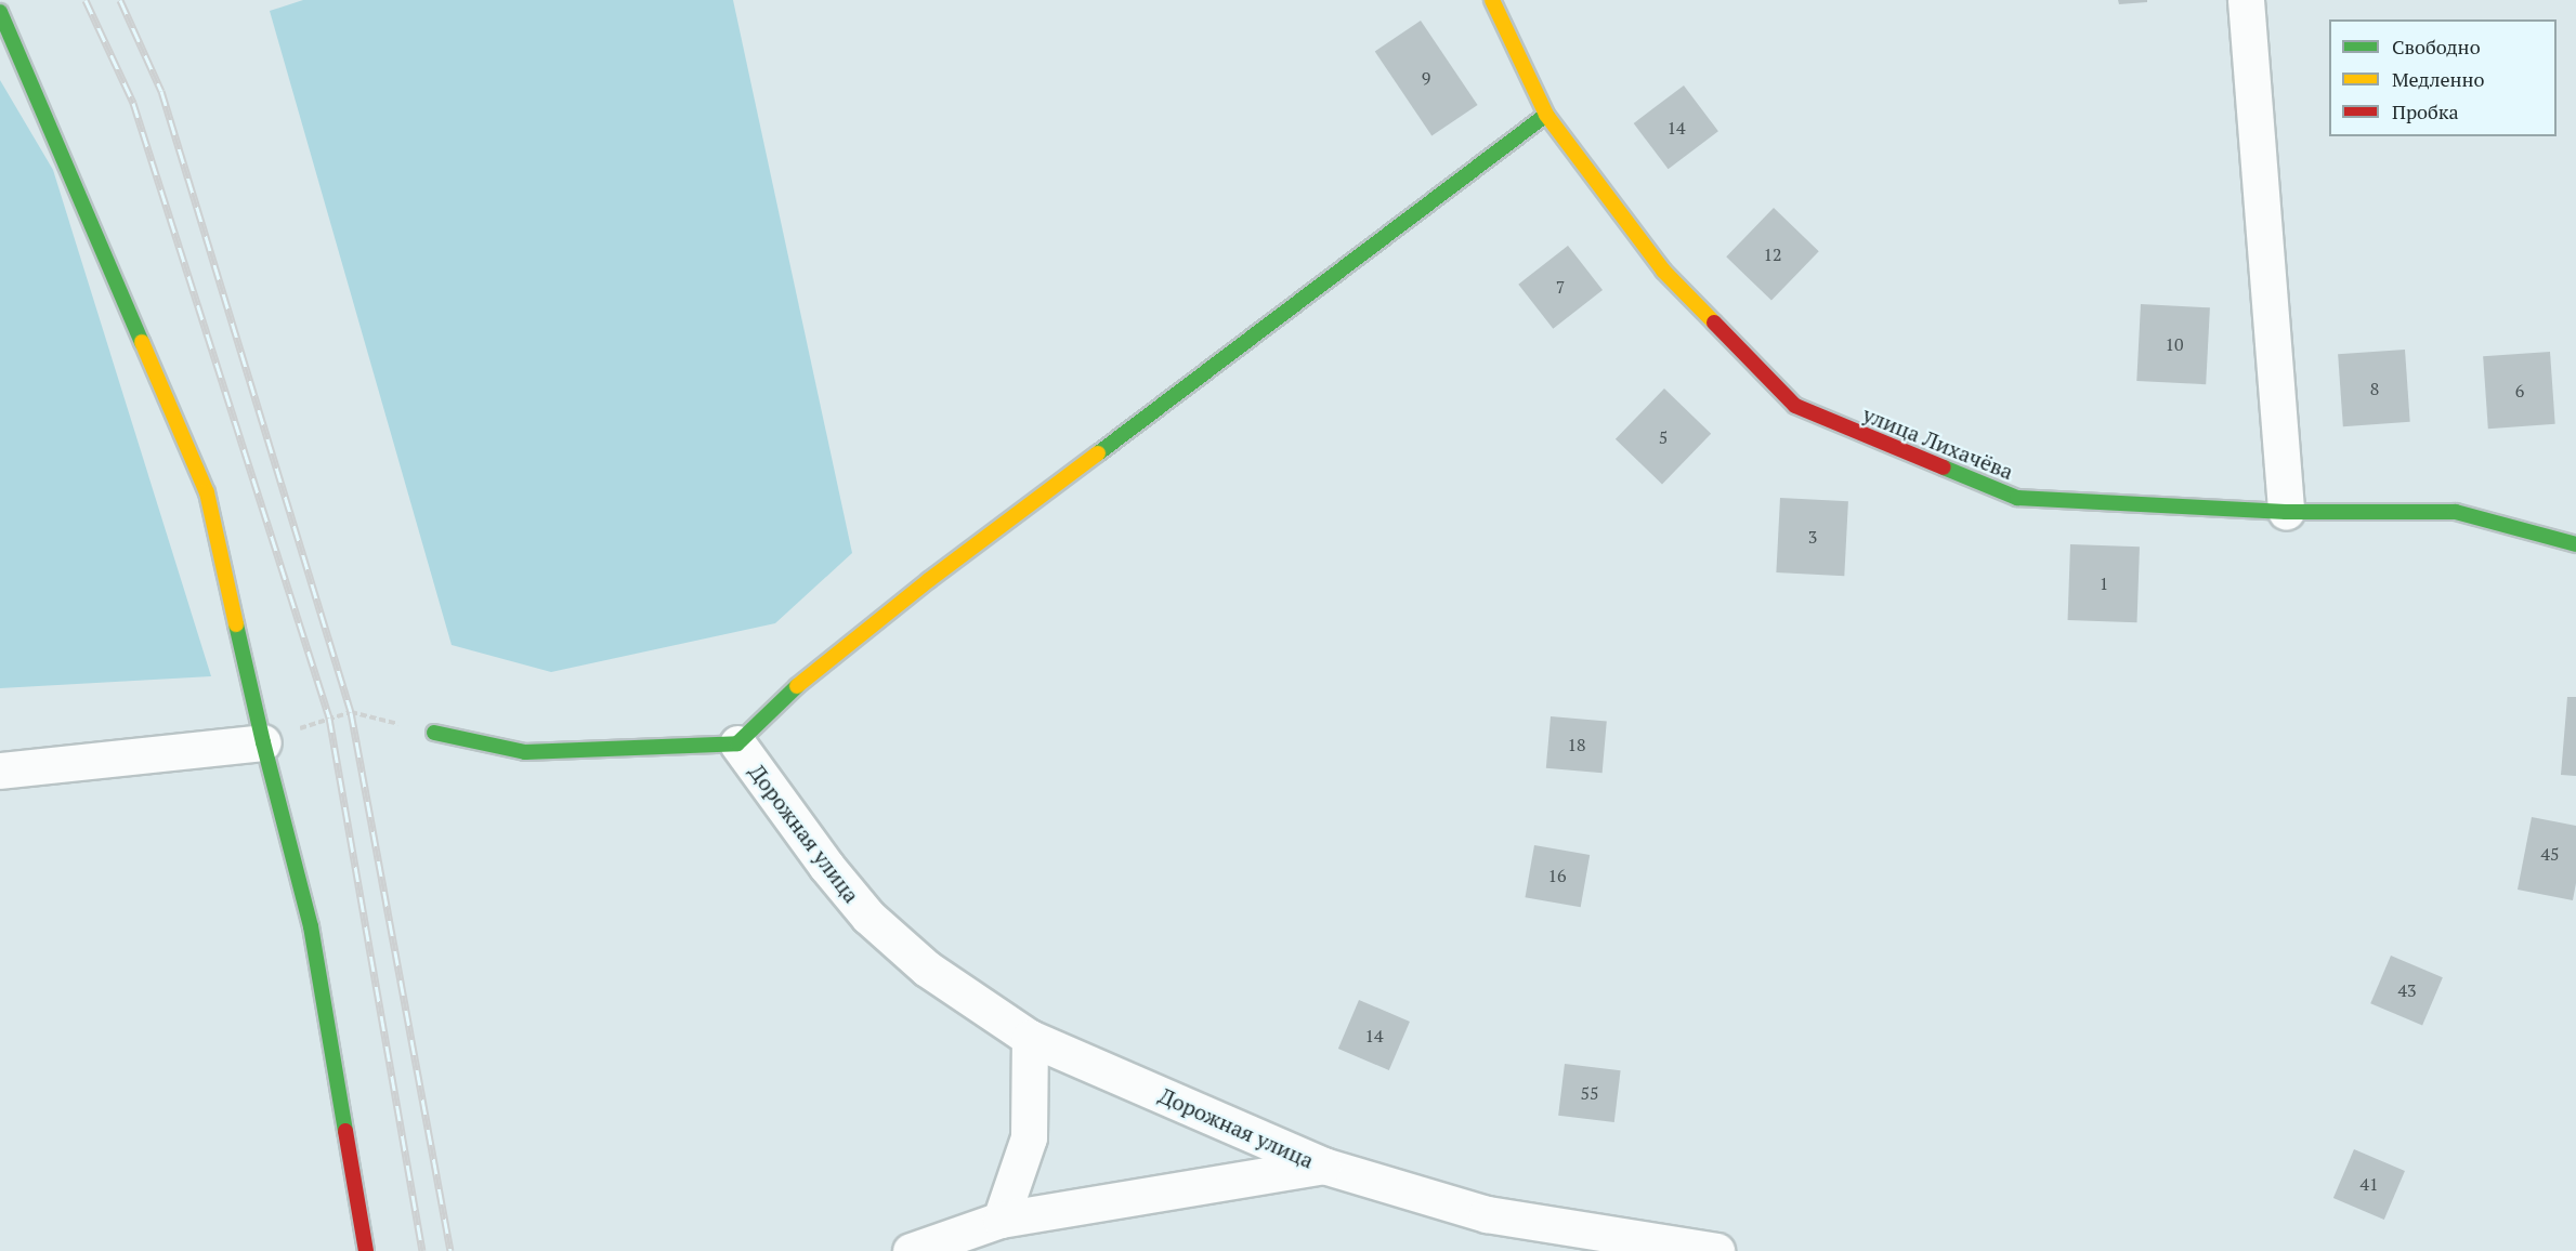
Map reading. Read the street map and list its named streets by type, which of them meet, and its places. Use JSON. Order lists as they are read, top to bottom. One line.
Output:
{"streets":{"street":["улица Лихачёва","Дорожная улица"]},"house_numbers":["9","14","12","7","10","8","6","5","3","1","18","45","16","43","14","55","41"],"legend":["Свободно","Медленно","Пробка"]}
